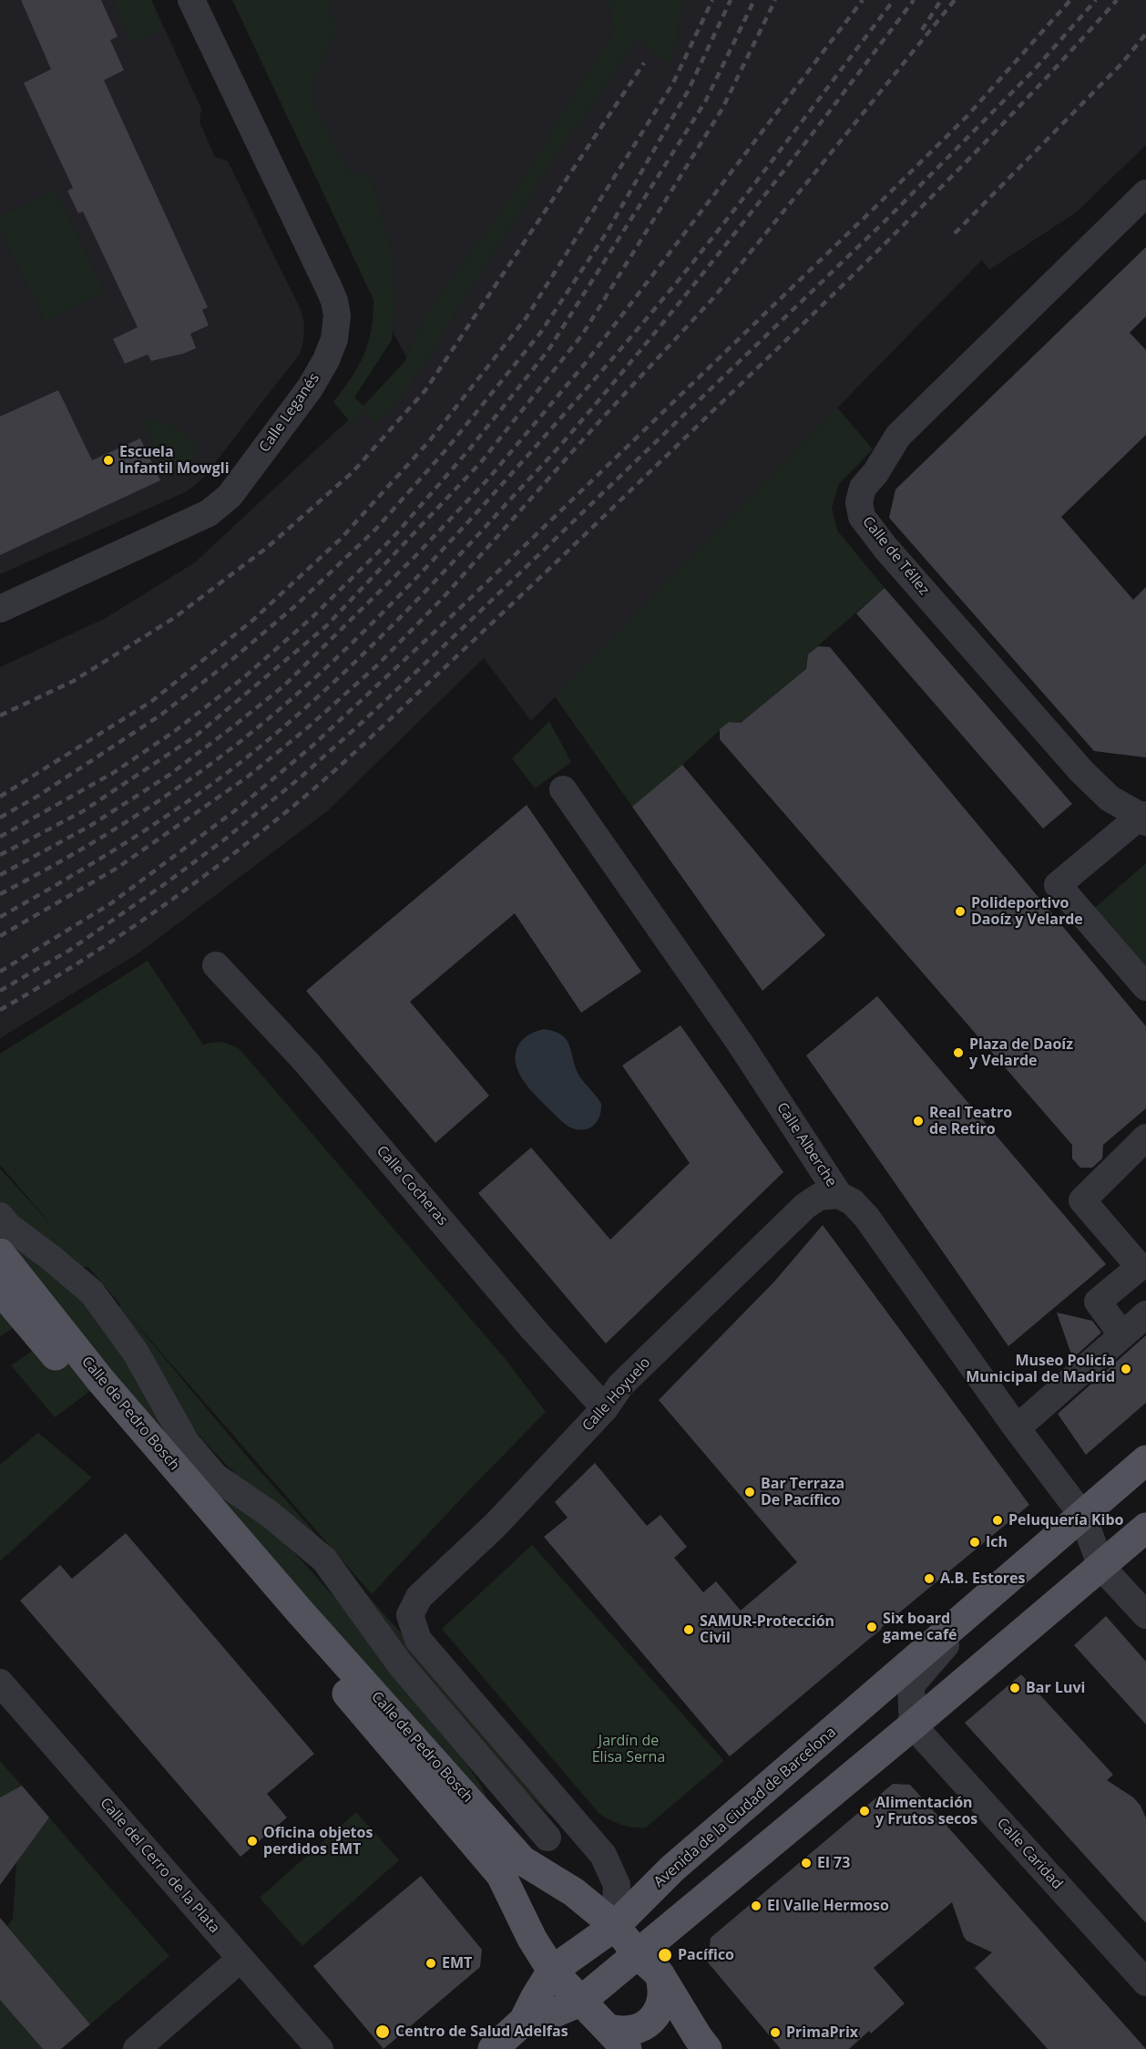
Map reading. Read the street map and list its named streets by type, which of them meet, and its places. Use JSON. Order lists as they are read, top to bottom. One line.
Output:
{"streets":{"main road":["Calle de Pedro Bosch","Avenida de la Ciudad de Barcelona"],"street":["Calle Leganés","Calle de Téllez","Calle Alberche","Calle Cocheras","Calle Hoyuelo","Calle Caridad","Calle del Cerro de la Plata"]},"crossings":[["Calle Alberche","Calle Hoyuelo"],["Calle Alberche","Avenida de la Ciudad de Barcelona"],["Calle Cocheras","Calle Hoyuelo"],["Calle Hoyuelo","Calle de Pedro Bosch"],["Calle Hoyuelo","Avenida de la Ciudad de Barcelona"],["Calle de Pedro Bosch","Avenida de la Ciudad de Barcelona"],["Avenida de la Ciudad de Barcelona","Calle Caridad"]],"parks":["Jardín de Elisa Serna"],"places":["Escuela Infantil Mowgli","Polideportivo Daoíz y Velarde","Plaza de Daoíz y Velarde","Real Teatro de Retiro","Museo Policía Municipal de Madrid","Bar Terraza De Pacífico","Peluquería Kibo","Ich","A.B. Estores","Six board game café","SAMUR-Protección Civil","Bar Luvi","Alimentación y Frutos secos","Oficina objetos perdidos EMT","El 73","El Valle Hermoso","Pacífico","EMT","Centro de Salud Adelfas","PrimaPrix"]}
